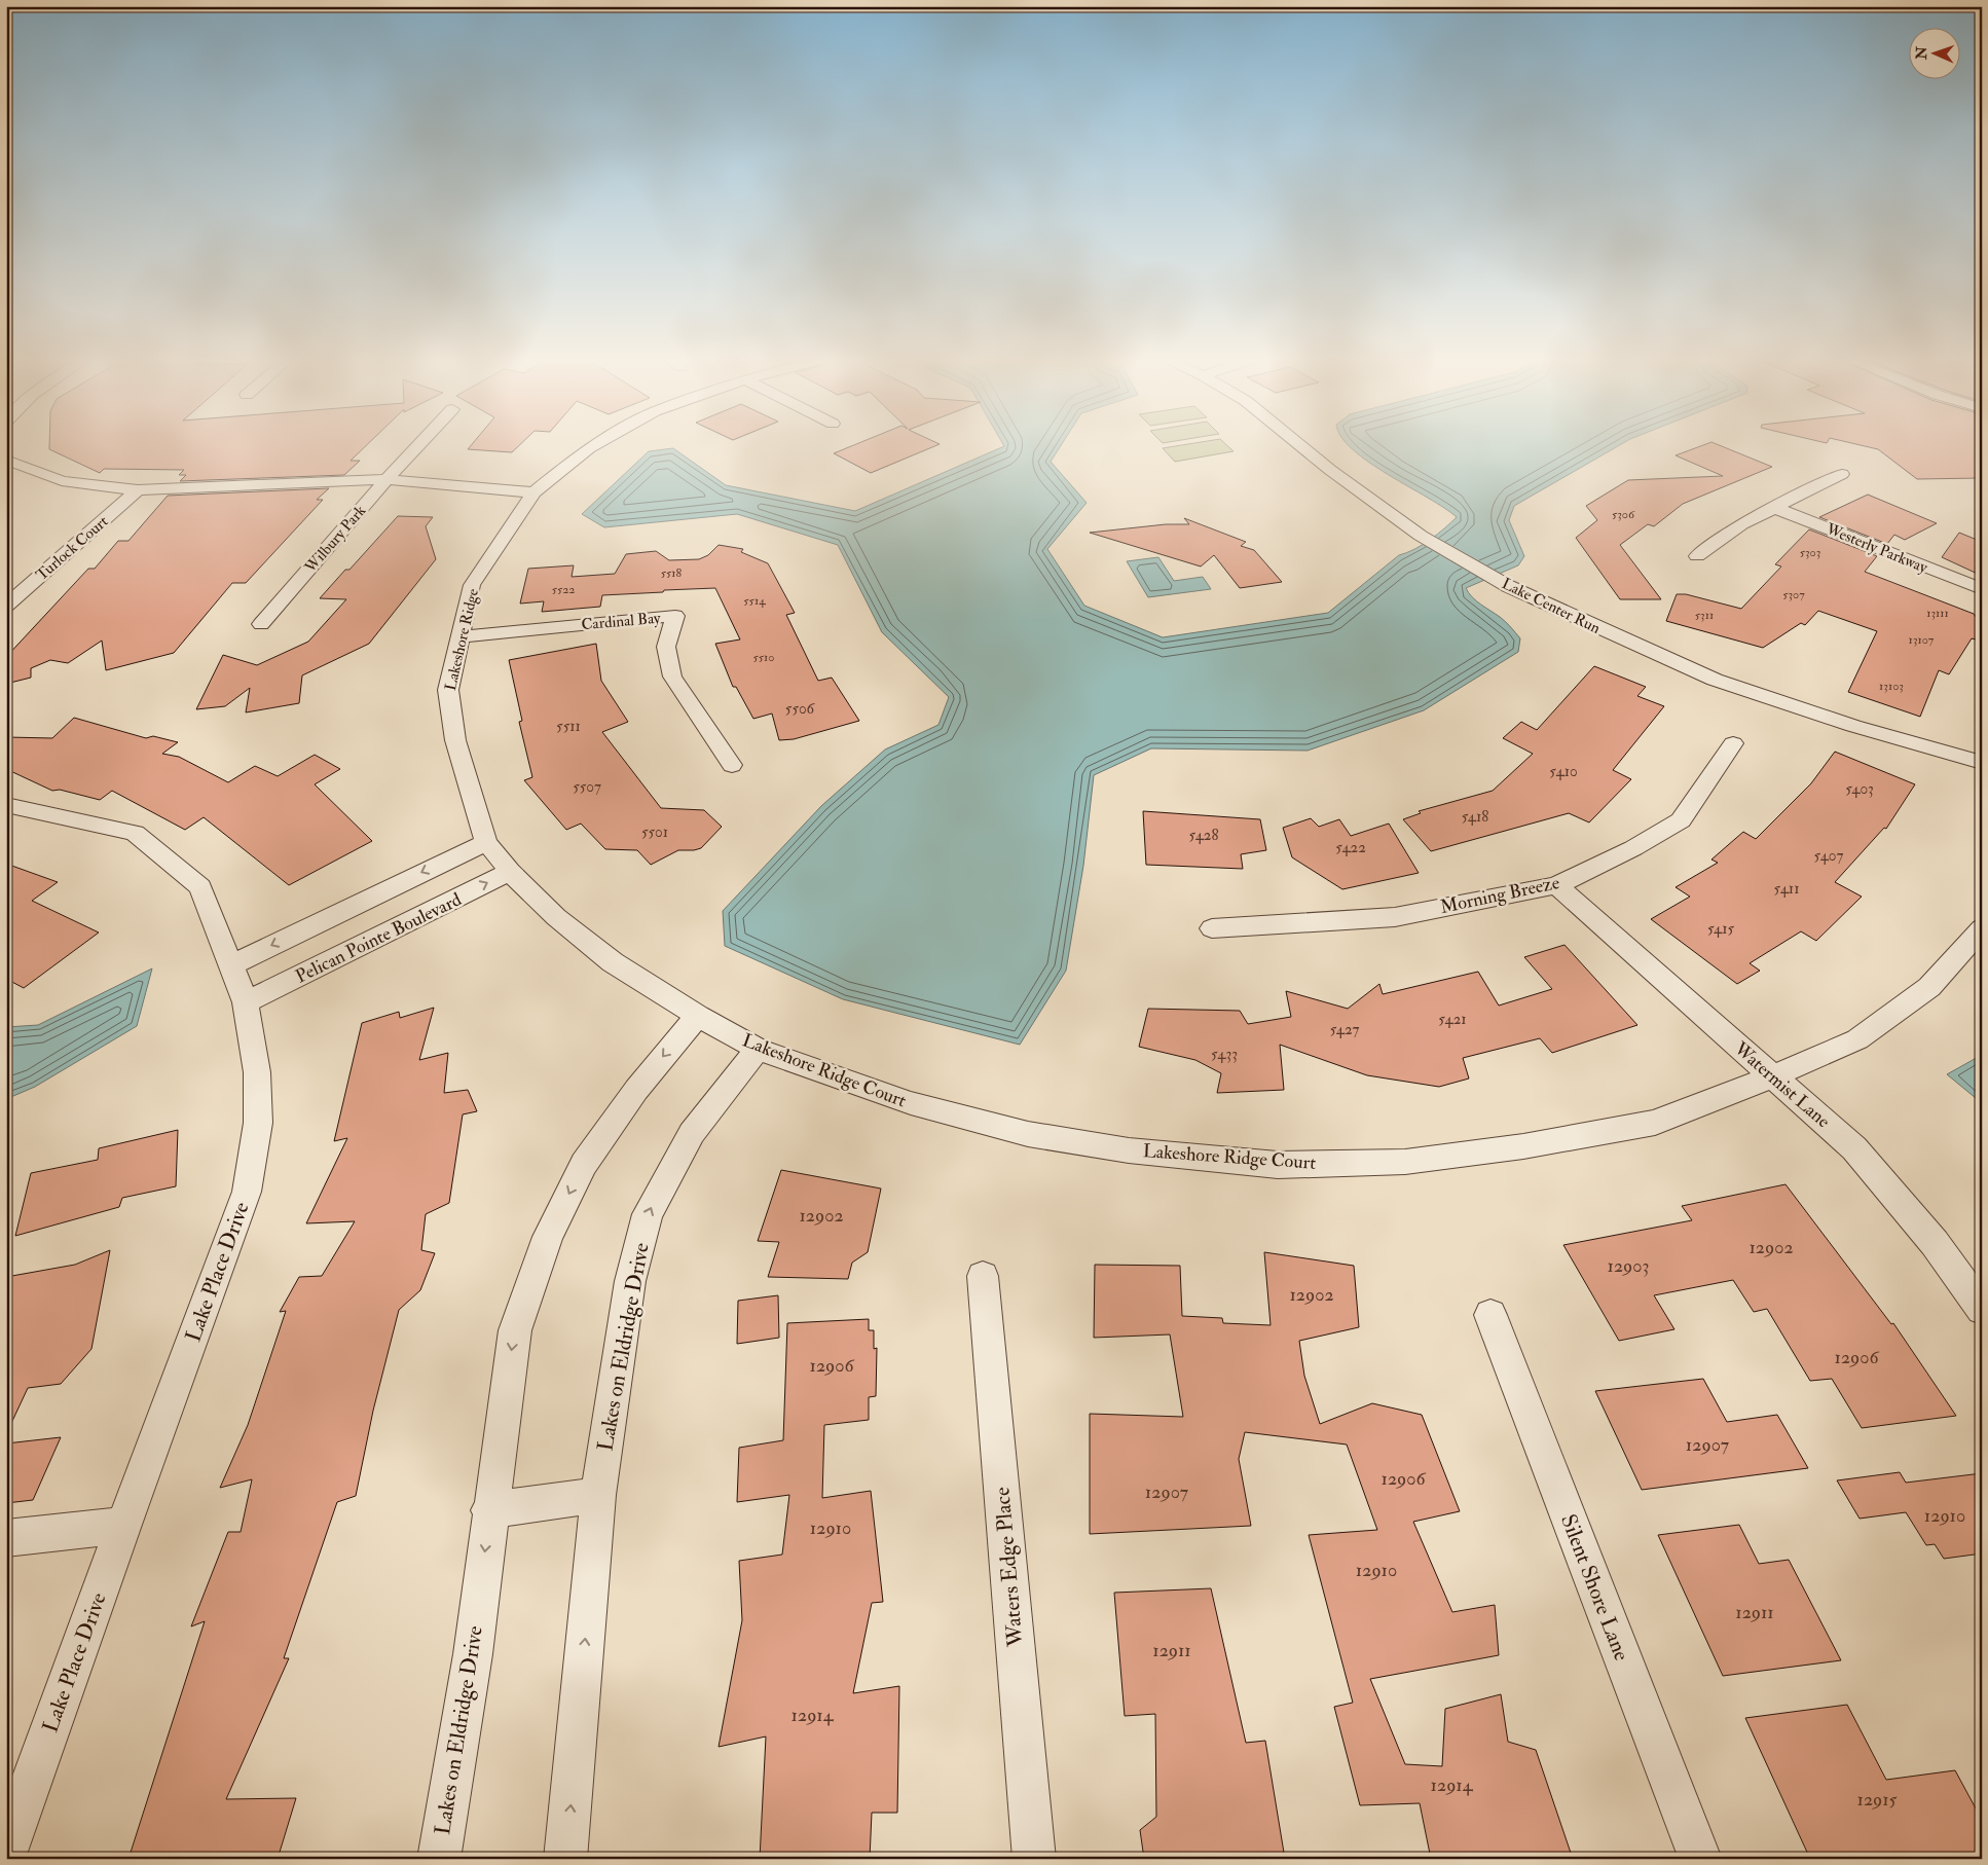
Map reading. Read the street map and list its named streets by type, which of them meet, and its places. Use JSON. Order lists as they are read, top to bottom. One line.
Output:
{"streets":{"street":["Wilbury Park","Turlock Court","Westerly Parkway","Lake Center Run","Cardinal Bay","Lakeshore Ridge","Morning Breeze","Pelican Pointe Boulevard","Lakeshore Ridge Court","Watermist Lane","Lake Place Drive","Lakes on Eldridge Drive","Waters Edge Place","Silent Shore Lane"]},"crossings":[["Cardinal Bay","Lakeshore Ridge"],["Lakeshore Ridge","Pelican Pointe Boulevard"],["Lakeshore Ridge","Lakeshore Ridge Court"],["Lakeshore Ridge","Lakes on Eldridge Drive"],["Morning Breeze","Watermist Lane"],["Pelican Pointe Boulevard","Lake Place Drive"],["Lakeshore Ridge Court","Watermist Lane"],["Lakeshore Ridge Court","Lakes on Eldridge Drive"]],"house_numbers":["5306","5303","5518","5522","5307","5514","13111","5311","13107","5510","13103","5506","5511","5410","5507","5403","5418","5501","5428","5422","5407","5411","5415","5421","5427","5433","12902","12902","12903","12902","12906","12906","12907","12906","12907","12910","12910","12910","12911","12911","12914","12914","12915"],"north":"left"}
